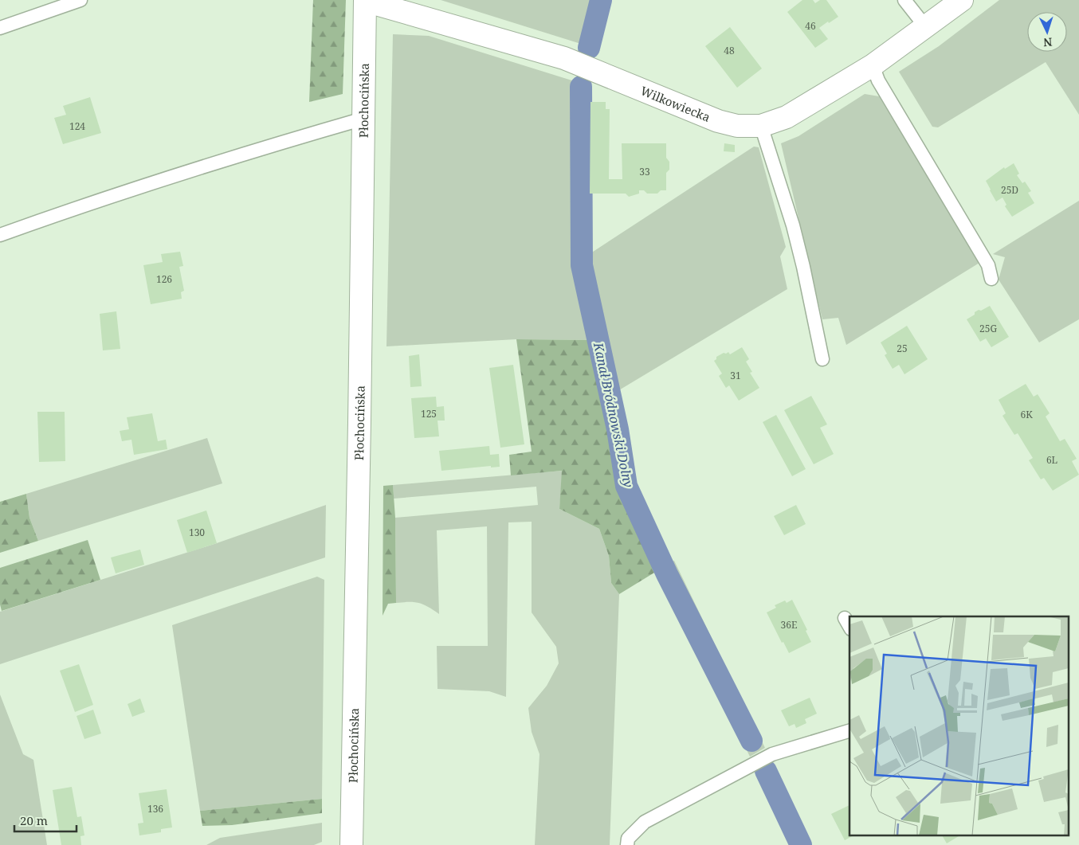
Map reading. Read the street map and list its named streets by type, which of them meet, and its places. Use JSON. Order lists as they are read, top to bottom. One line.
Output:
{"streets":{"main road":["Płochocińska","Wilkowiecka"]},"crossings":[["Płochocińska","Wilkowiecka"]],"water":["Kanał Bródnowski Dolny"],"house_numbers":["46","48","124","33","25D","126","25G","25","31","125","6K","6L","130","36E","136"],"scale_bar":"20 m","north":"bottom"}
